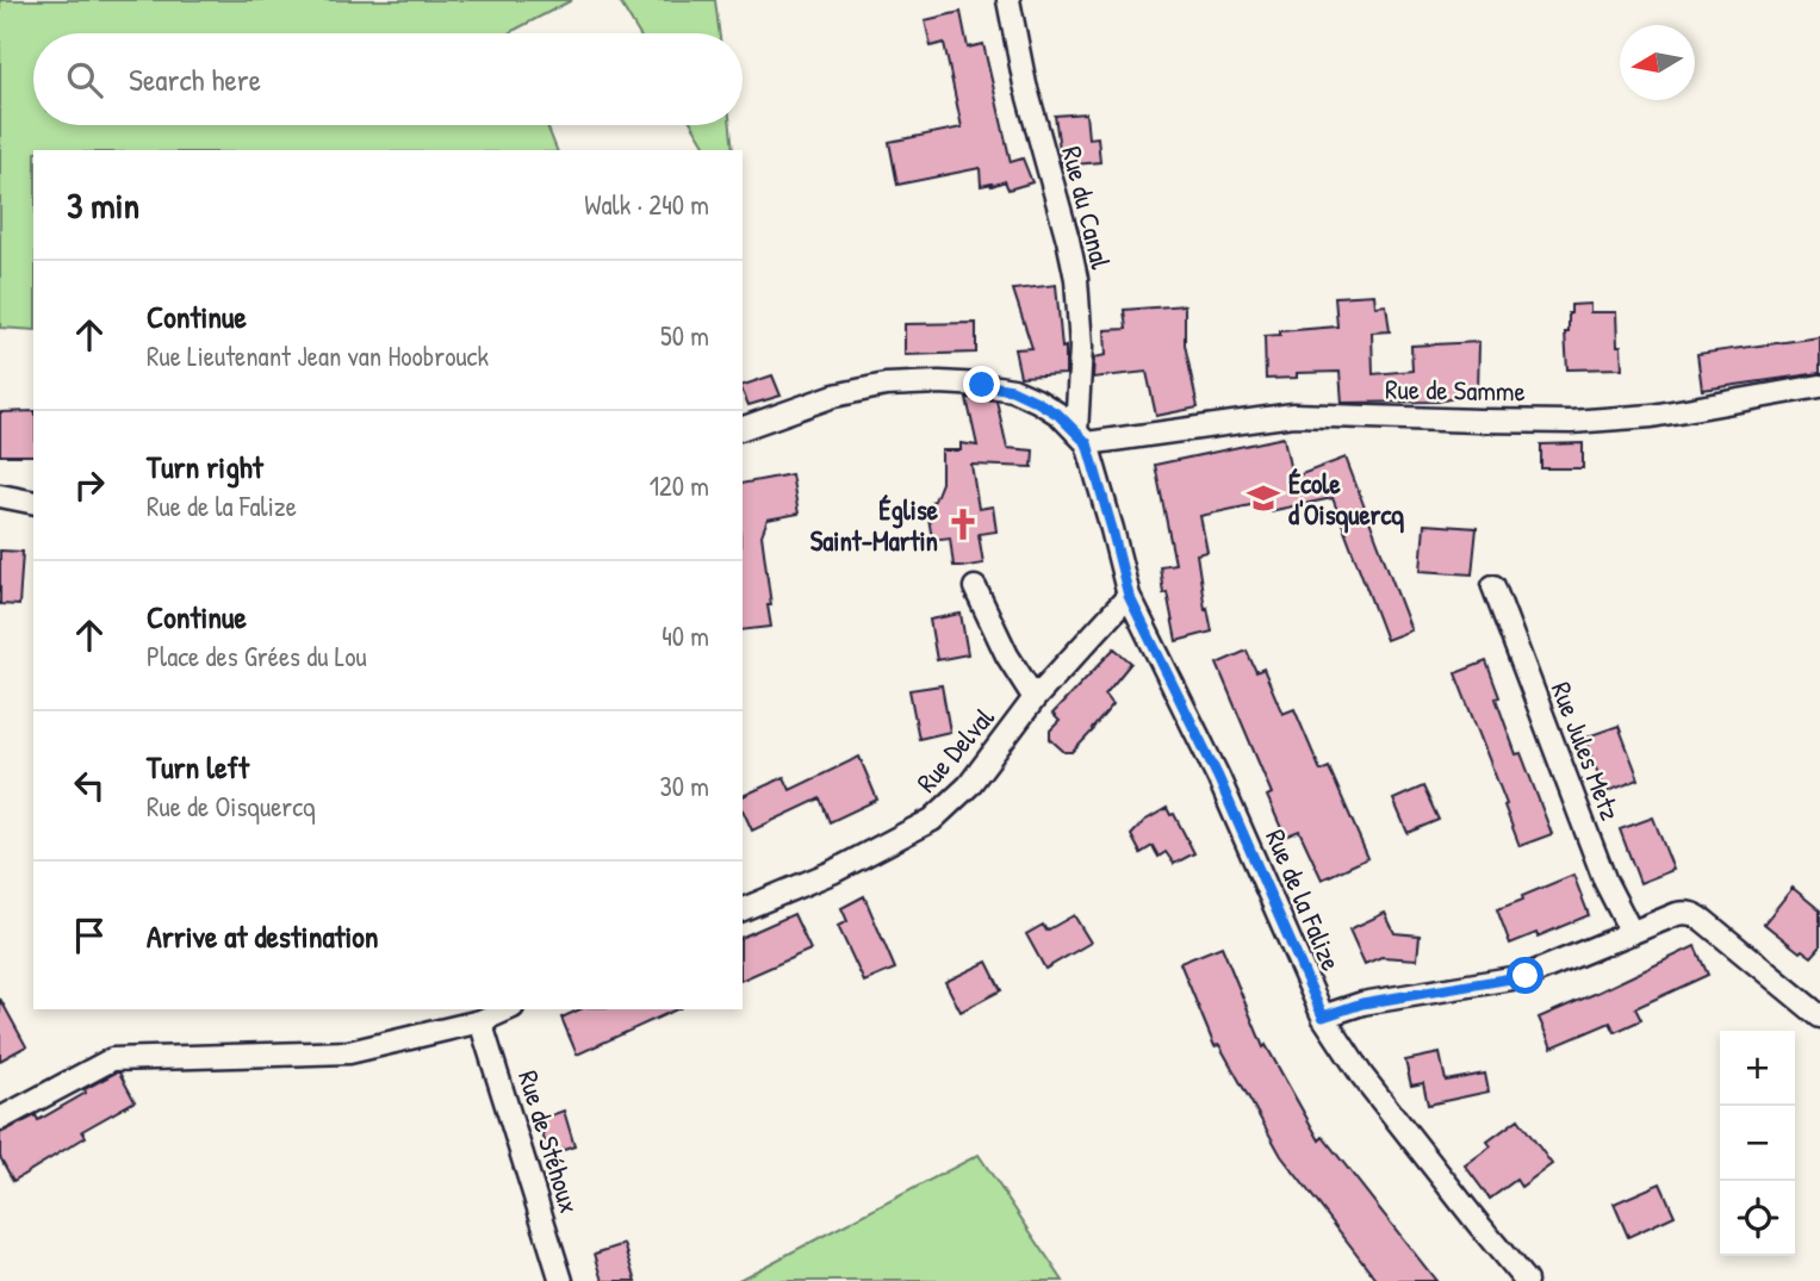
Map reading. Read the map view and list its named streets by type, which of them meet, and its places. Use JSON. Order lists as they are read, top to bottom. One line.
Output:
{"streets":{"street":["Rue du Canal","Rue de Samme","Rue Delval","Rue Jules Metz","Rue de la Falize","Rue de Stéhoux"]},"crossings":[["Rue du Canal","Rue de Samme"],["Rue du Canal","Rue de la Falize"],["Rue de Samme","Rue de la Falize"],["Rue Delval","Rue de la Falize"]],"places":{"school or university":["École d'Oisquercq"],"church":["Église Saint-Martin"]},"north":"left","page":{"search":"Search here","heading":["3 min","Walk · 240 m"],"list":[["Continue","Rue Lieutenant Jean van Hoobrouck","50 m"],["Turn right","Rue de la Falize","120 m"],["Continue","Place des Grées du Lou","40 m"],["Turn left","Rue de Oisquercq","30 m"],"Arrive at destination"],"map_buttons":["+","−"]}}
